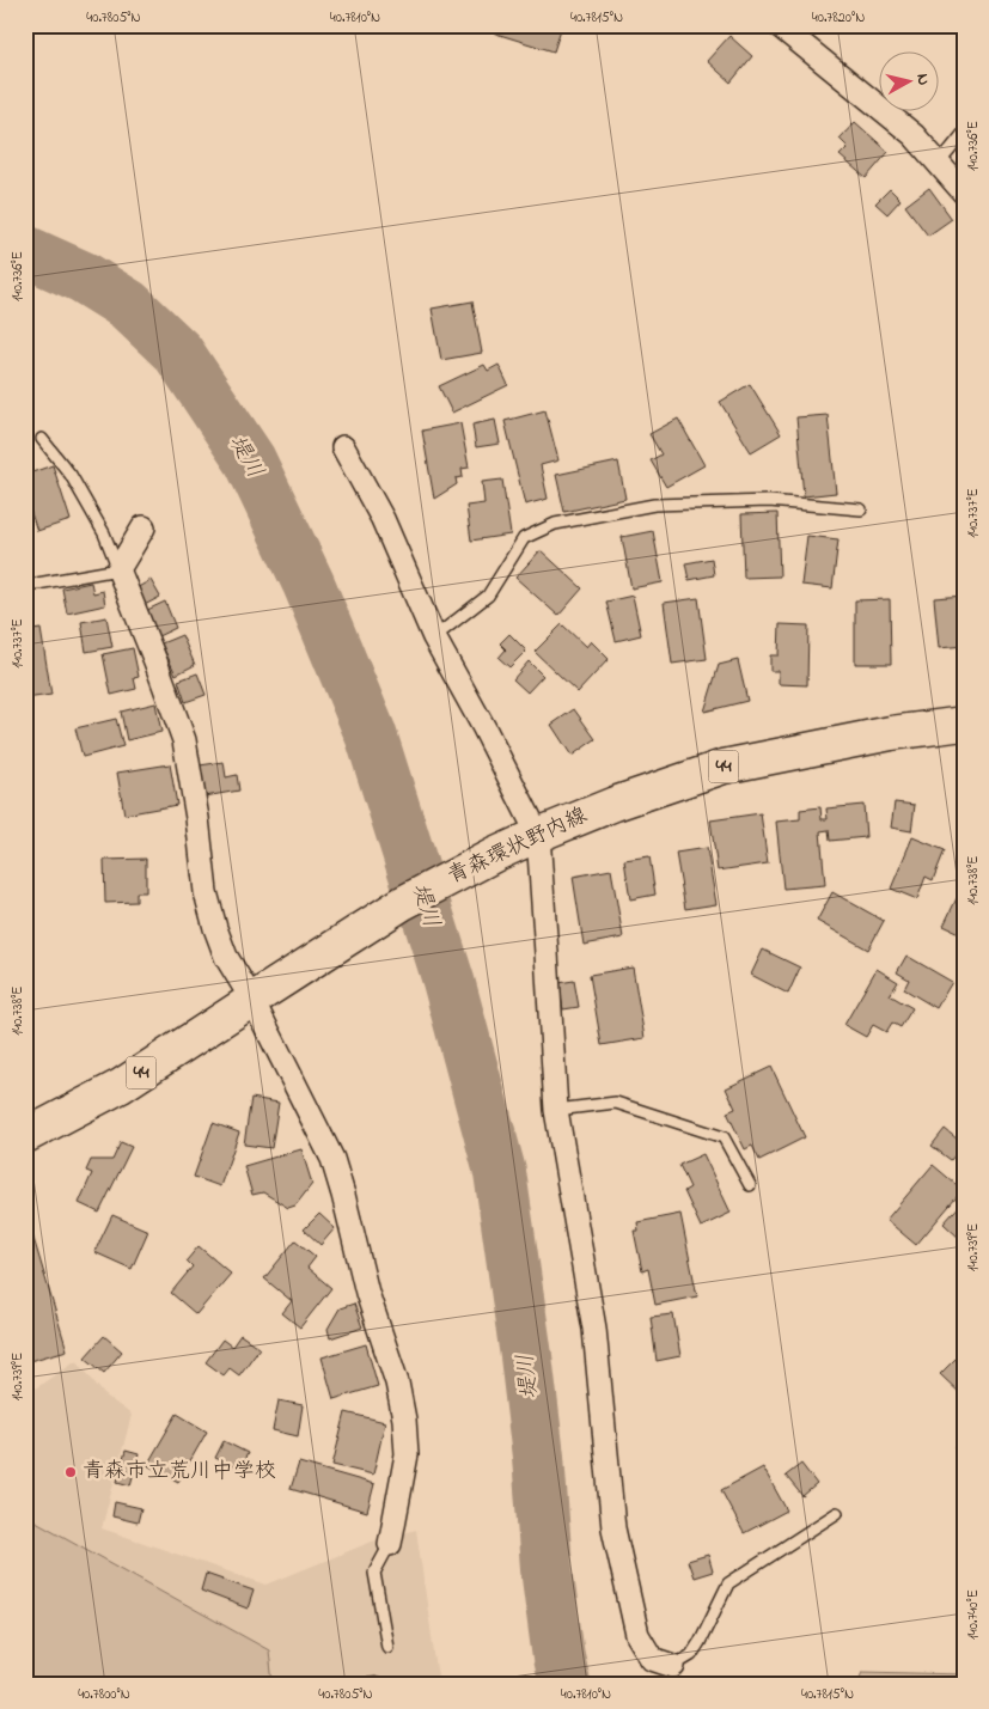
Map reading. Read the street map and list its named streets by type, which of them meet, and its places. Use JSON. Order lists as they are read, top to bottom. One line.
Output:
{"streets":{"main road":["44","青森環状野内線"]},"water":["堤川"],"places":["青森市立荒川中学校"],"north":"right","coordinates":["40.7805°N","40.7810°N","40.7815°N","40.7820°N","140.736°E","140.737°E","140.738°E","140.739°E","140.740°E","40.7800°N"]}
